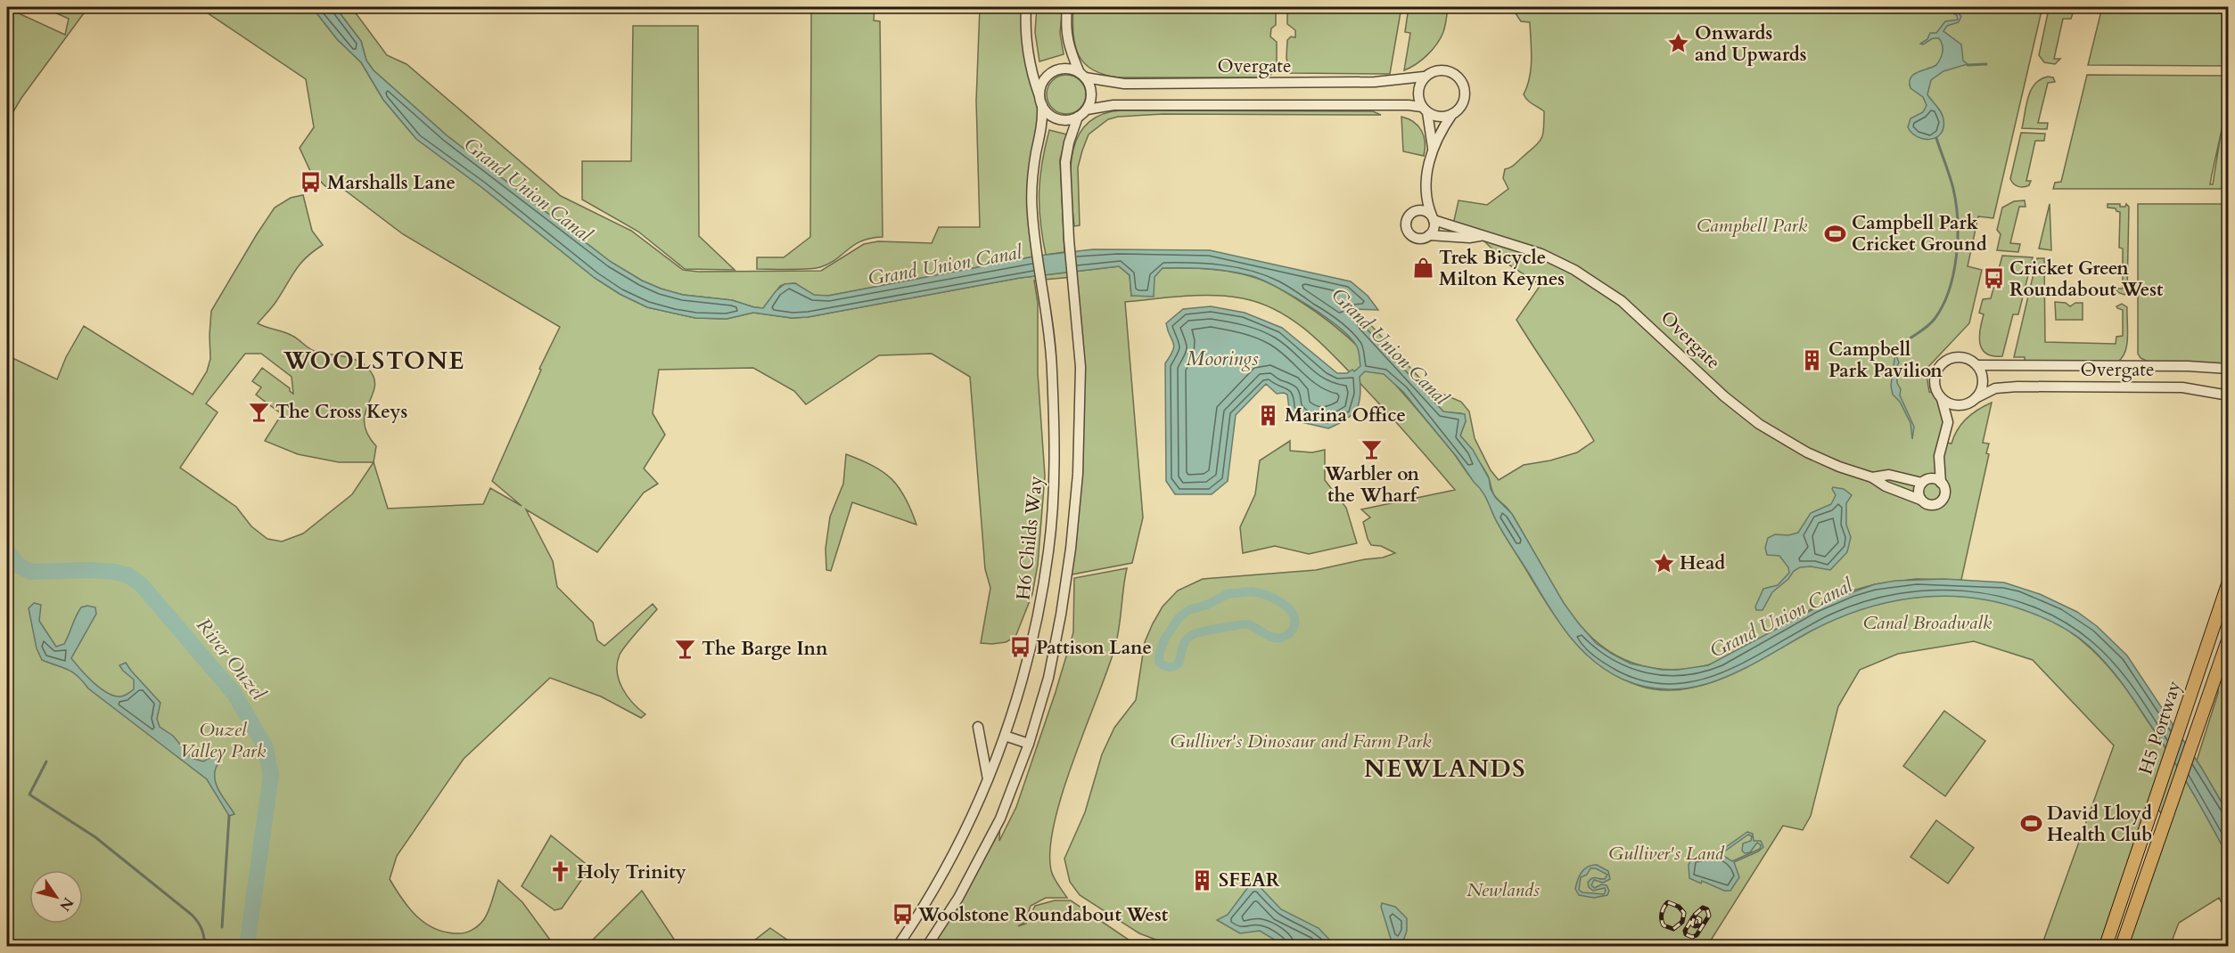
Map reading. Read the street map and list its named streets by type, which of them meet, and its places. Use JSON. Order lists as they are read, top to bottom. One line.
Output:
{"streets":{"main road":["H5 Portway"],"street":["Overgate","H6 Childs Way"]},"crossings":[["Overgate","H6 Childs Way"]],"districts":["WOOLSTONE","NEWLANDS"],"water":["Grand Union Canal","Moorings","River Ouzel"],"parks":["Campbell Park","Canal Broadwalk","Ouzel Valley Park","Gulliver's Dinosaur and Farm Park","Gulliver's Land","Newlands"],"places":{"place":["Onwards and Upwards","Head"],"bus stop":["Marshalls Lane","Cricket Green Roundabout West","Pattison Lane","Woolstone Roundabout West"],"sports":["Campbell Park Cricket Ground","David Lloyd Health Club"],"shop":["Trek Bicycle Milton Keynes"],"building":["Campbell Park Pavilion","Marina Office","SFEAR"],"bar":["The Cross Keys","Warbler on the Wharf","The Barge Inn"],"church":["Holy Trinity"]},"north":"bottom right"}
